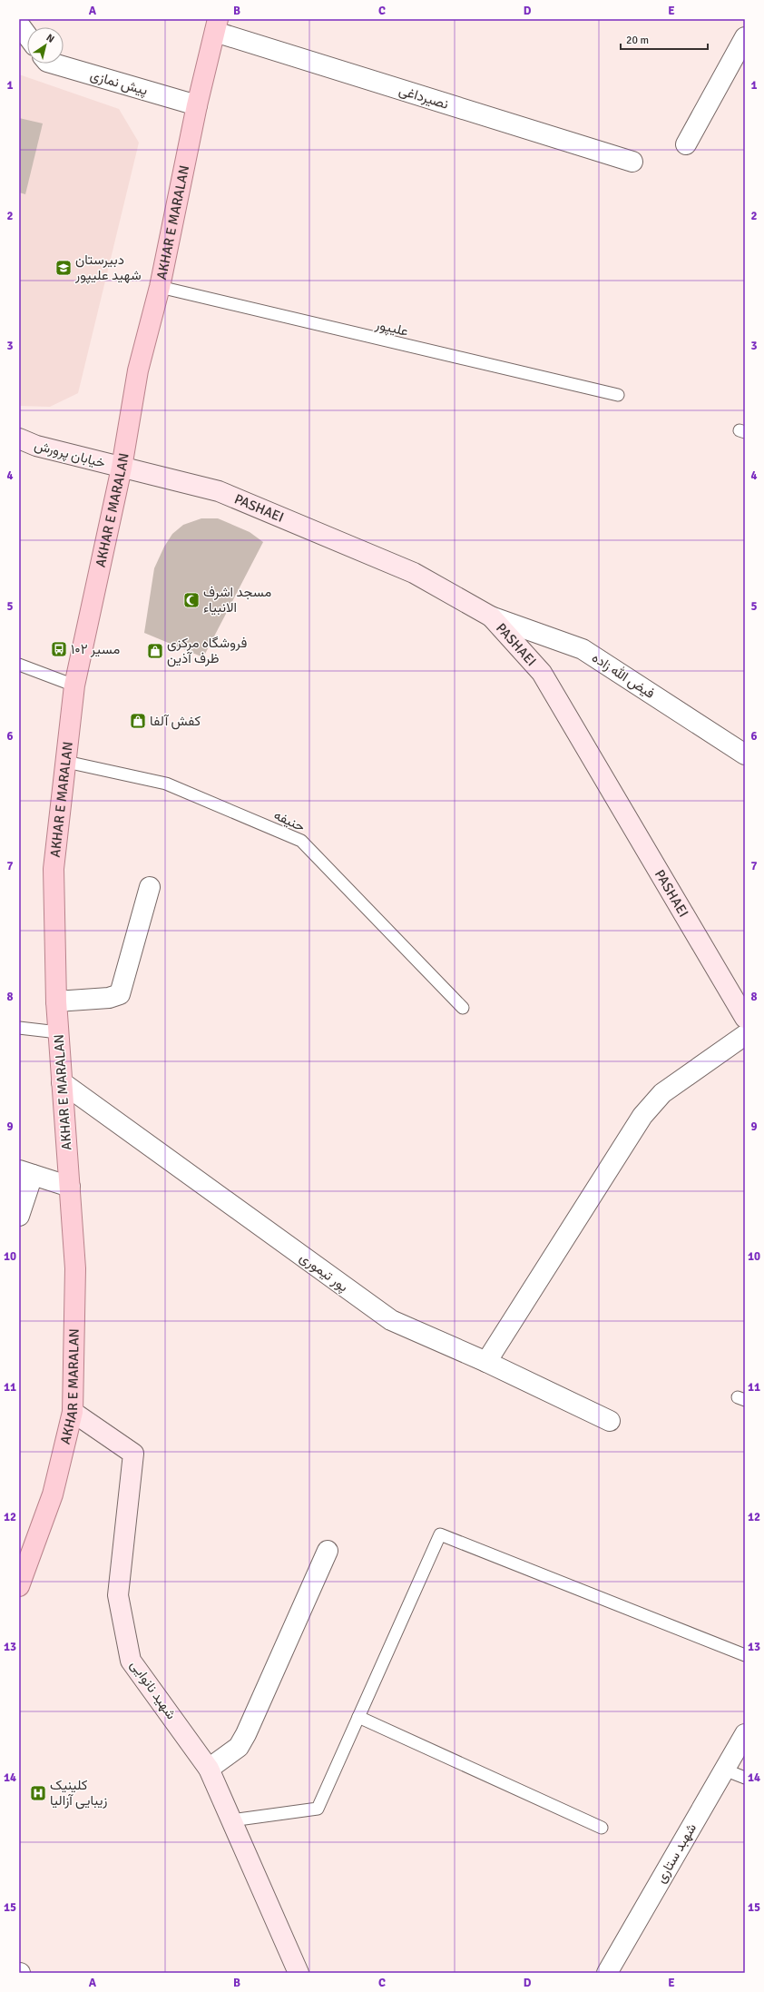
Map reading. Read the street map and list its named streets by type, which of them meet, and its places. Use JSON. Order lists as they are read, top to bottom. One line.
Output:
{"streets":{"main road":["AKHAR E MARALAN","خیابان پرورش","PASHAEI","شهید نانوایی"],"street":["پیش نمازی","نصیرداغی","فیض الله زاده","پور تیموری","شهبد ستاری"],"lane":["علیپور","حنیفه"]},"crossings":[["پیش نمازی","AKHAR E MARALAN"],["نصیرداغی","AKHAR E MARALAN"],["AKHAR E MARALAN","علیپور"],["AKHAR E MARALAN","خیابان پرورش"],["AKHAR E MARALAN","PASHAEI"],["AKHAR E MARALAN","حنیفه"],["AKHAR E MARALAN","پور تیموری"],["AKHAR E MARALAN","شهید نانوایی"],["خیابان پرورش","PASHAEI"],["PASHAEI","فیض الله زاده"]],"places":{"school or university":["دبیرستان شهید علیپور"],"mosque":["مسجد اشرف الانبیاء"],"bus stop":["مسیر ۱۰۲"],"shop":["فروشگاه مرکزی ظرف آذین","کفش آلفا"],"hospital":["کلینیک زیبایی آزالیا"]},"scale_bar":"20 m","north":"top right","grid":{"columns":["A","B","C","D","E"],"rows":["1","2","3","4","5","6","7","8","9","10","11","12","13","14","15"]}}
